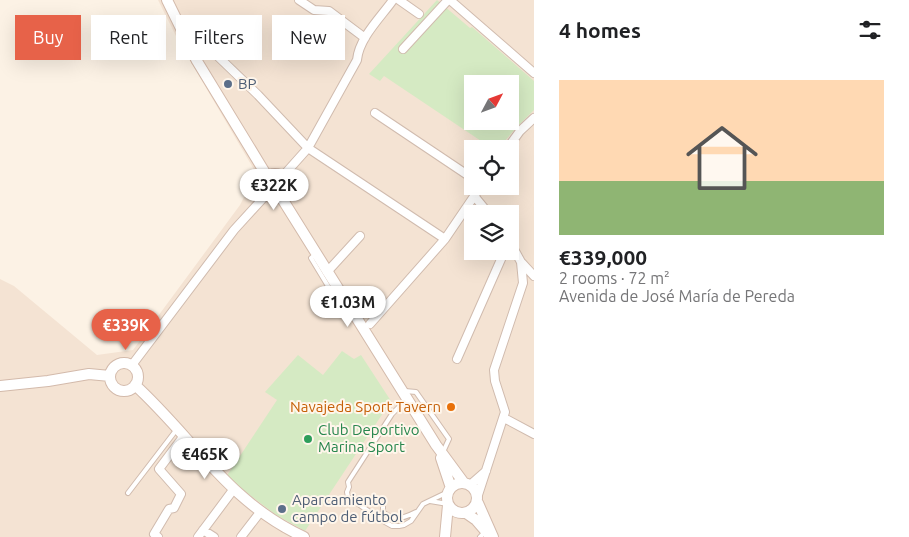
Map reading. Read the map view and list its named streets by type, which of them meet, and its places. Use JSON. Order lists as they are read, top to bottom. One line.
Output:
{"places":["BP","Navajeda Sport Tavern","Club Deportivo Marina Sport","Aparcamiento campo de fútbol"],"north":"top right","page":{"heading":"4 homes","chip":["Buy","Rent","Filters","New"],"list":[{"name":"€339,000","note":"2 rooms · 72 m² · Avenida de José María de Pereda"}],"price":["€322K","€1.03M","€339K","€465K"]}}
